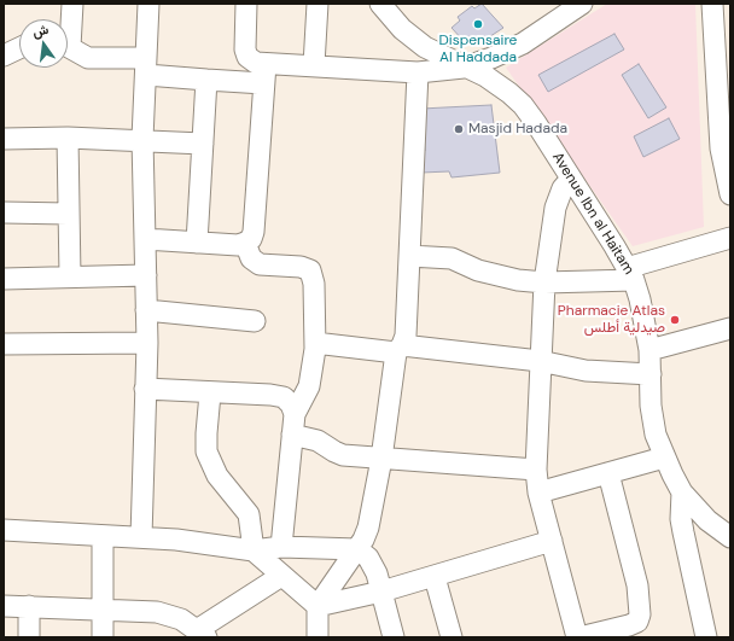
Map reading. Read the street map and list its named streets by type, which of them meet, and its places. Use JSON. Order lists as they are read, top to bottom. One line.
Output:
{"streets":{"street":["Avenue Ibn al Haitam"]},"places":["Dispensaire Al Haddada","Masjid Hadada","Pharmacie Atlas صيدلية أطلس"],"north":"top"}
